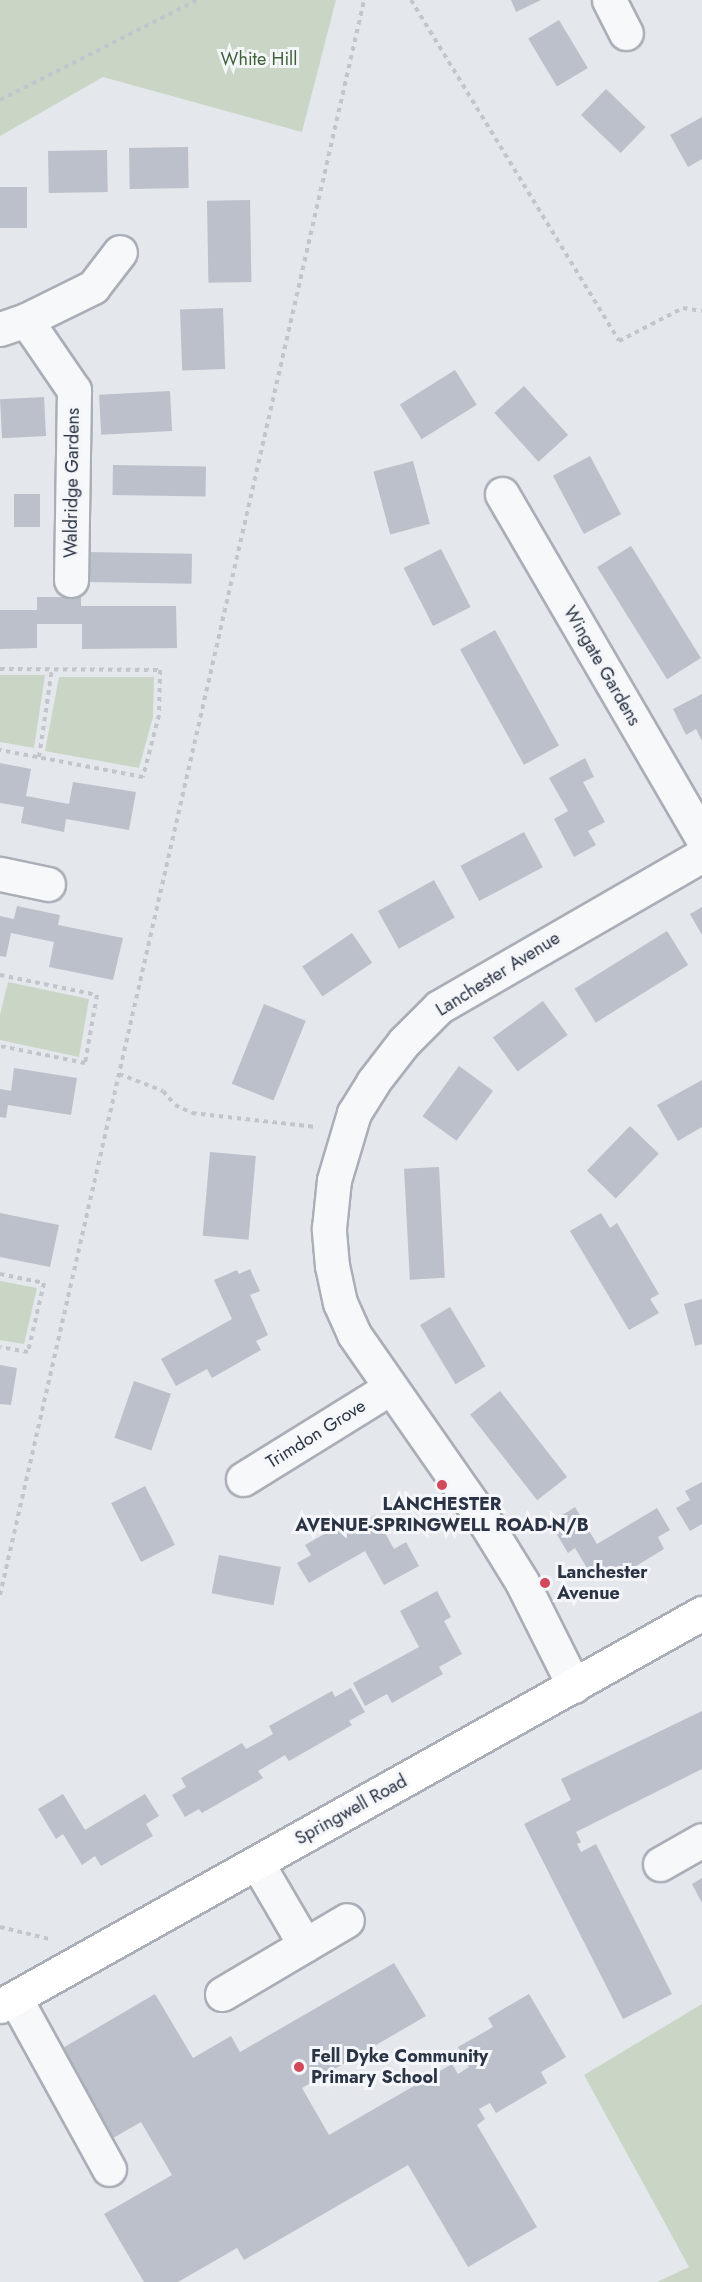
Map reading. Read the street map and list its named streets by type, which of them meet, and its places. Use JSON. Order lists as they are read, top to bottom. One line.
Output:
{"streets":{"main road":["Springwell Road"],"street":["Waldridge Gardens","Wingate Gardens","Lanchester Avenue","Trimdon Grove"]},"crossings":[["Lanchester Avenue","Trimdon Grove"],["Lanchester Avenue","Springwell Road"]],"parks":["White Hill"],"places":["LANCHESTER AVENUE-SPRINGWELL ROAD-N/B","Lanchester Avenue","Fell Dyke Community Primary School"]}
